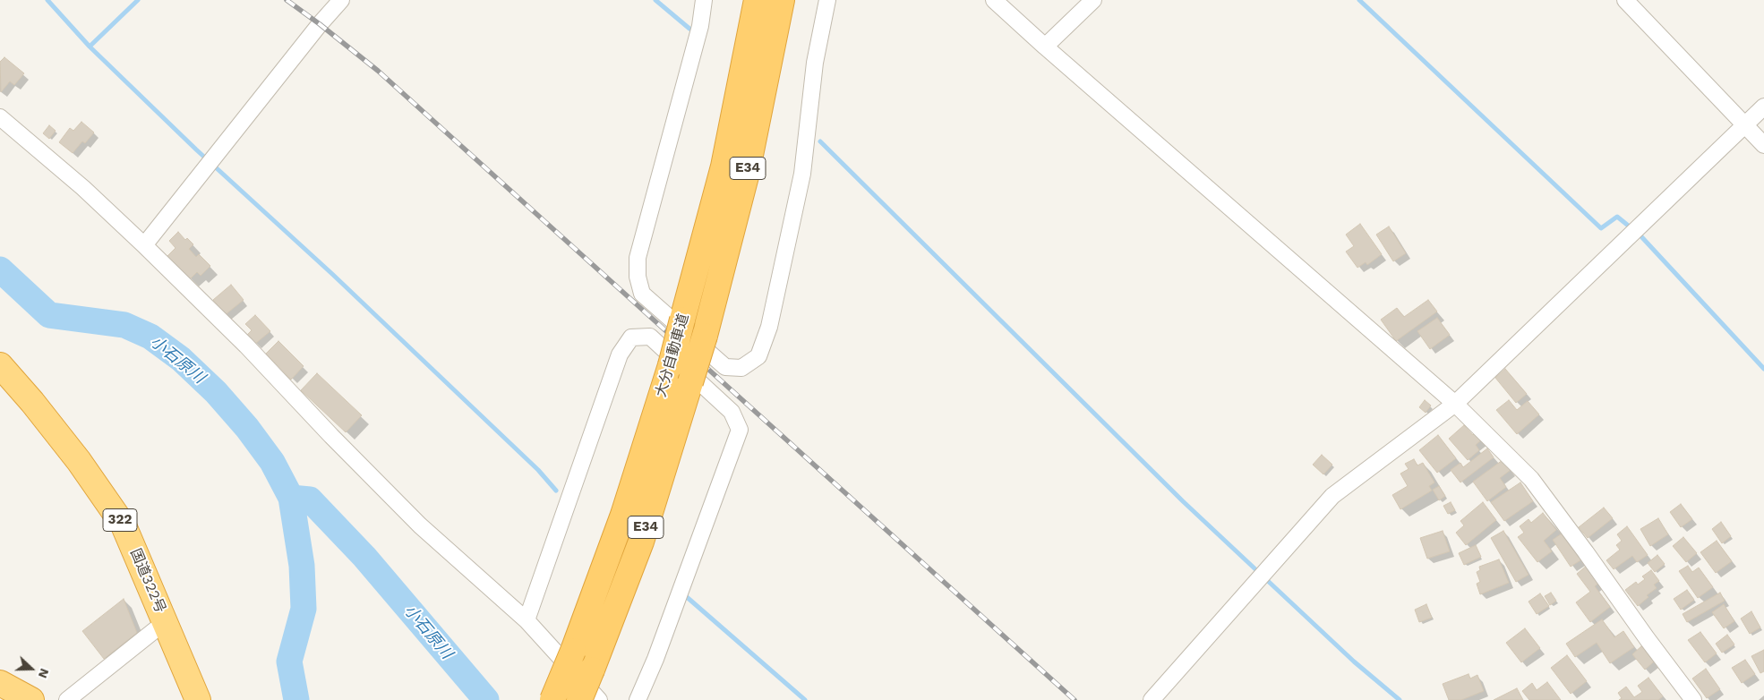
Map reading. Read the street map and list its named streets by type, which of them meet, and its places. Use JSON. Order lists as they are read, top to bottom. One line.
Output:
{"streets":{"highway":["E34","大分自動車道","322","国道322号"]},"water":["小石原川"],"north":"right"}
